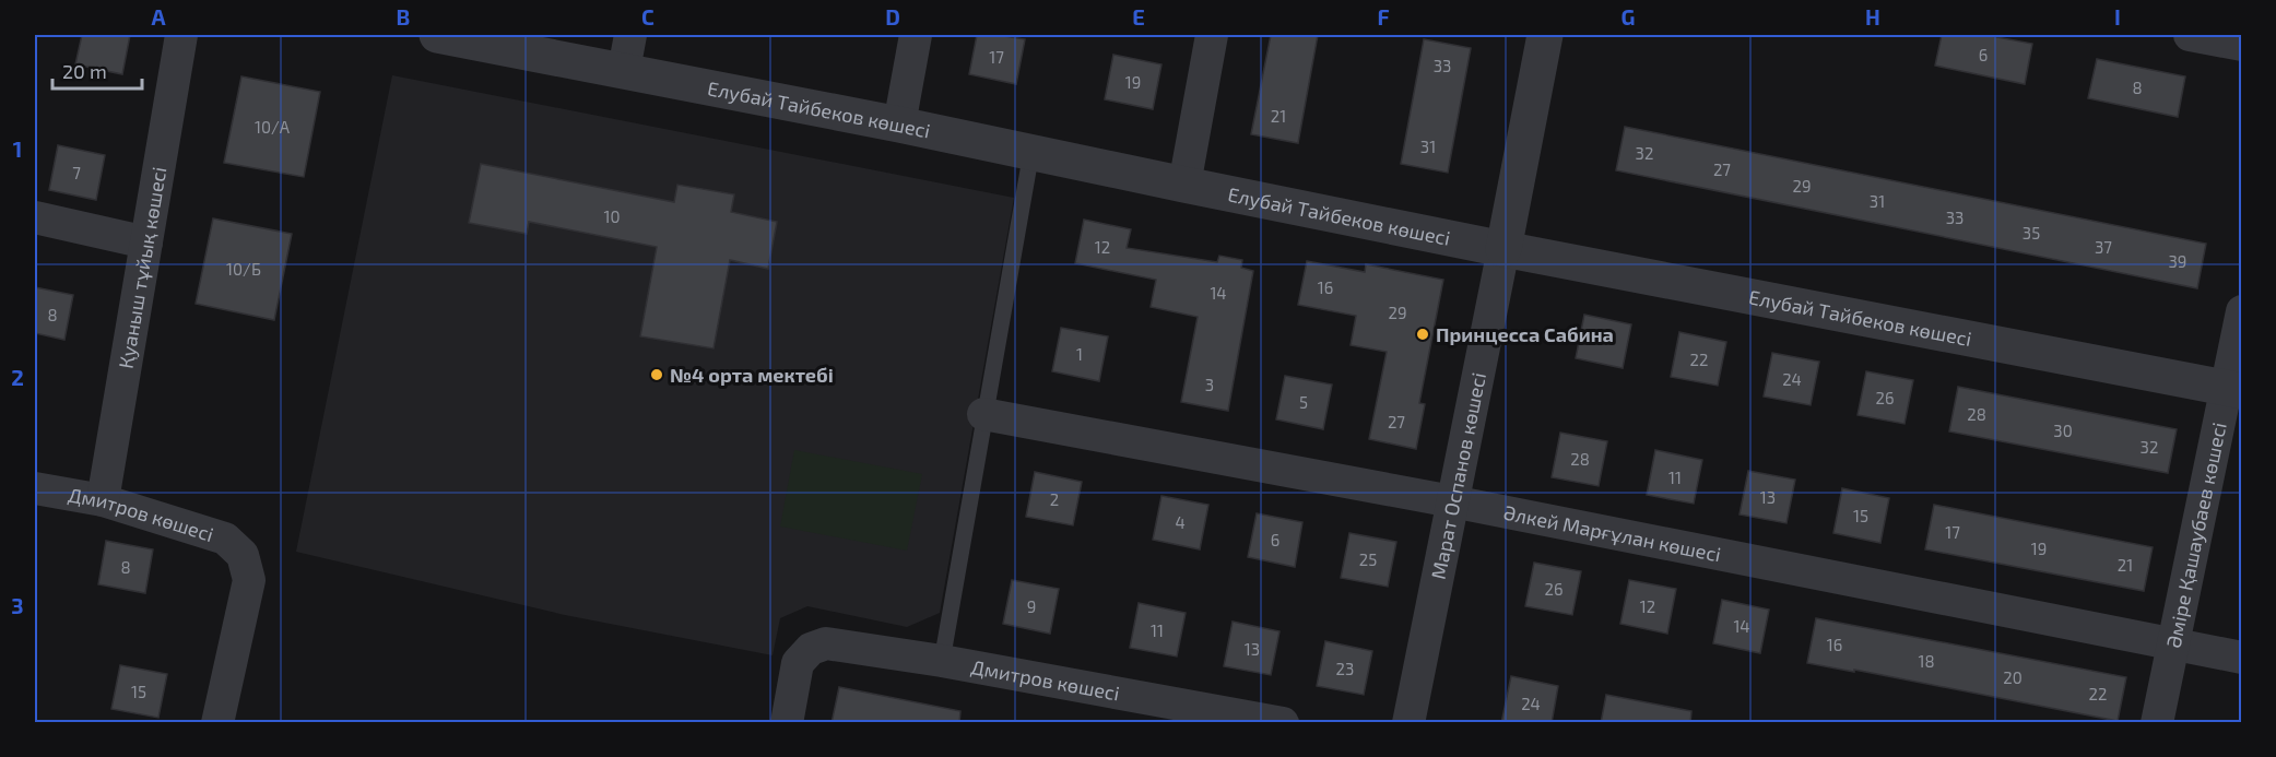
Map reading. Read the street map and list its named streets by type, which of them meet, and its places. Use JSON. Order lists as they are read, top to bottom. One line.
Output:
{"streets":{"street":["Елубай Тайбеков көшесі","Қуаныш тұйық көшесі","Марат Оспанов көшесі","Дмитров көшесі","Әлкей Марғұлан көшесі","Әміре Қашаубаев көшесі"]},"crossings":[["Елубай Тайбеков көшесі","Марат Оспанов көшесі"],["Елубай Тайбеков көшесі","Әміре Қашаубаев көшесі"],["Қуаныш тұйық көшесі","Дмитров көшесі"],["Марат Оспанов көшесі","Әлкей Марғұлан көшесі"],["Әлкей Марғұлан көшесі","Әміре Қашаубаев көшесі"]],"places":["Принцесса Сабина","№4 орта мектебі"],"house_numbers":["6","17","33","19","8","21","10/А","31","32","27","7","29","31","10","33","35","12","37","39","10/Б","16","14","29","8","1","22","24","3","26","5","28","27","30","32","28","11","13","2","15","4","17","6","19","25","21","8","26","9","12","14","11","16","13","18","23","20","15","22","24"],"scale_bar":"20 m","grid":{"columns":["A","B","C","D","E","F","G","H","I"],"rows":["1","2","3"]}}
